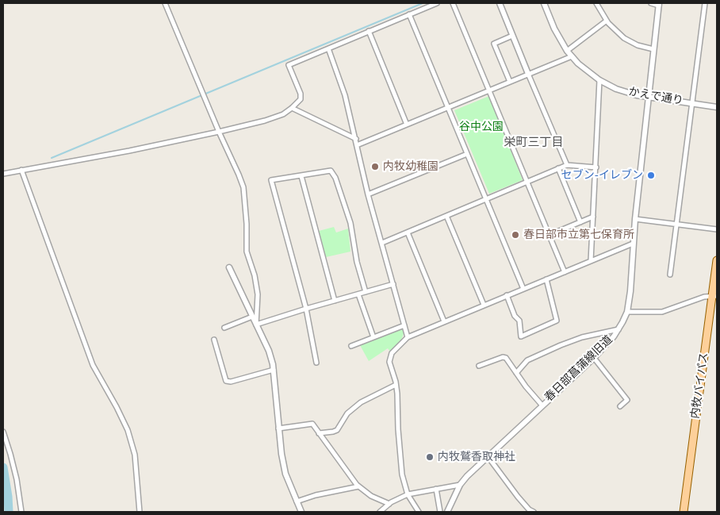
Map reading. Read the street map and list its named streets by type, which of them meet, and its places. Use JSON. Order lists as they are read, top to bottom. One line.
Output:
{"streets":{"main road":["内牧バイパス"],"street":["かえで通り","春日部菖蒲線旧道"]},"crossings":[["かえで通り","春日部菖蒲線旧道"]],"districts":["栄町三丁目"],"parks":["谷中公園"],"places":["内牧幼稚園","セブン-イレブン","春日部市立第七保育所","内牧鷲香取神社"]}
